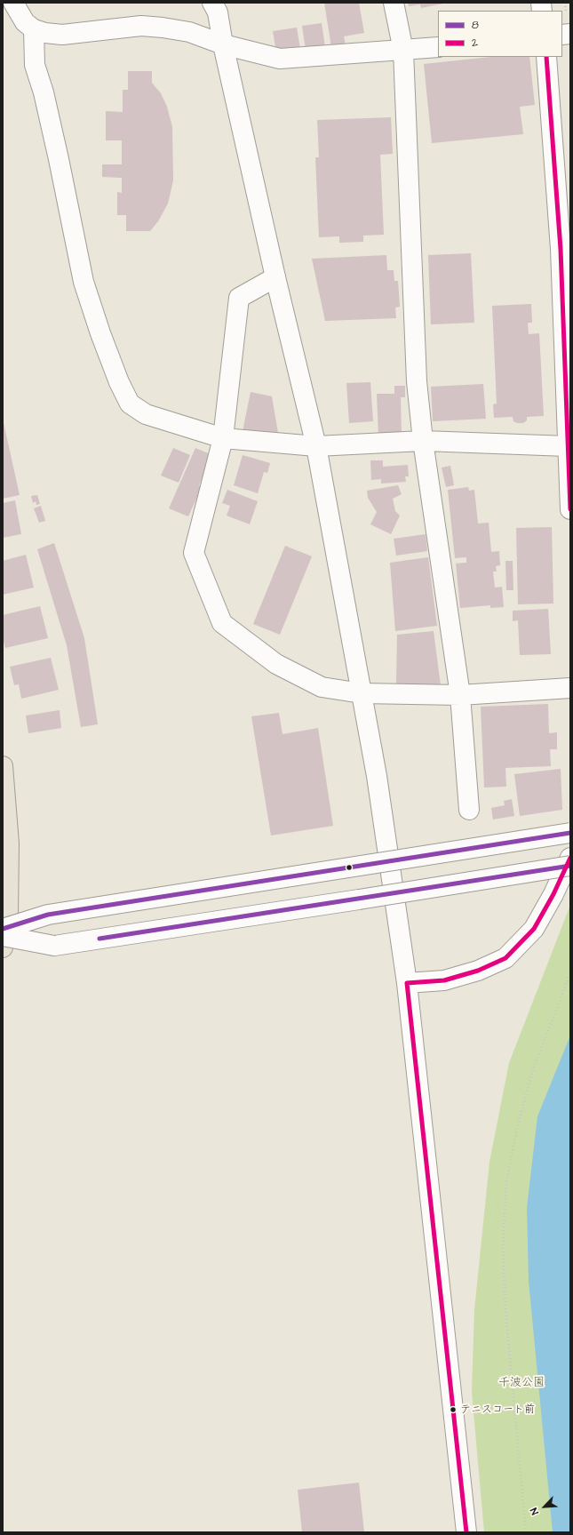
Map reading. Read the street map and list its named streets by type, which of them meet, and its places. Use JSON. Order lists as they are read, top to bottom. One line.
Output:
{"parks":["千波公園"],"places":["テニスコート前"],"lines":["transit line 2","transit line 8"],"legend":["8","2"],"north":"bottom left"}
